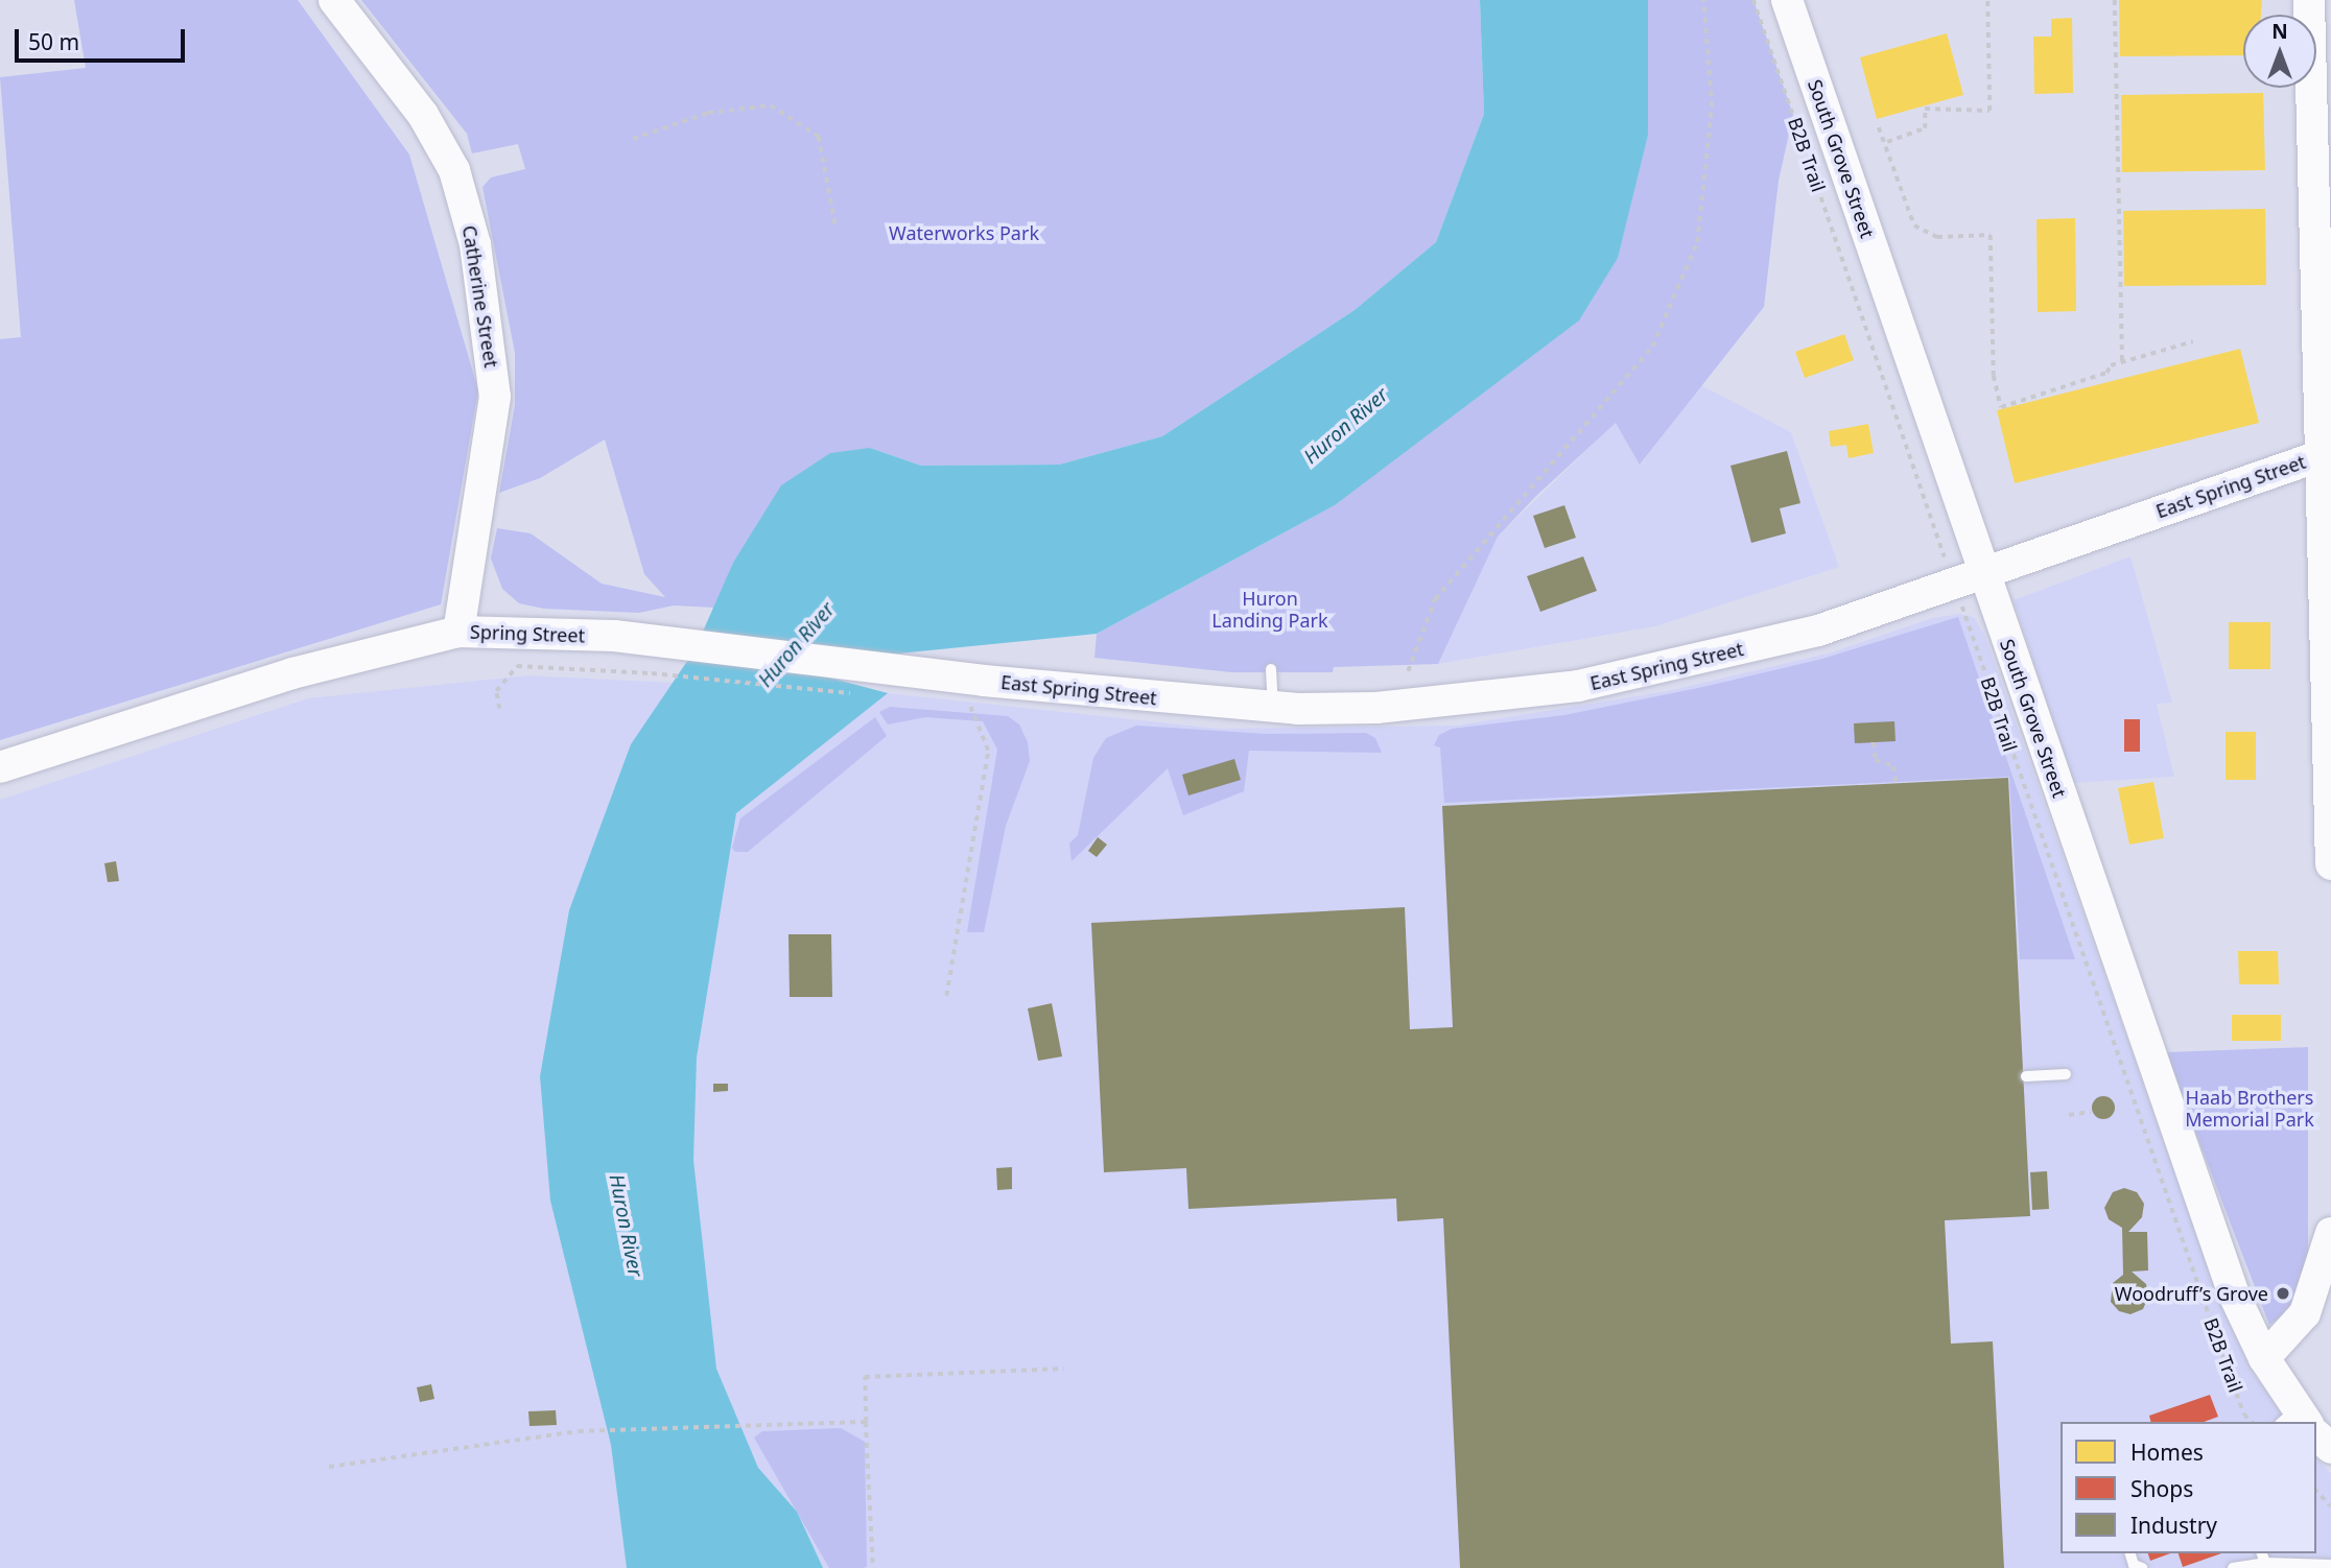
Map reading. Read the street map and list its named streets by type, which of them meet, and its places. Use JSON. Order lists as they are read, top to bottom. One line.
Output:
{"streets":{"main road":["South Grove Street","Catherine Street","East Spring Street","Spring Street"],"path":["B2B Trail"]},"crossings":[["B2B Trail","East Spring Street"],["South Grove Street","East Spring Street"],["Catherine Street","Spring Street"],["East Spring Street","Spring Street"]],"water":["Huron River"],"parks":["Waterworks Park","Huron Landing Park","Haab Brothers Memorial Park"],"places":["Woodruff’s Grove"],"legend":["Homes","Shops","Industry"],"scale_bar":"50 m","north":"top"}
